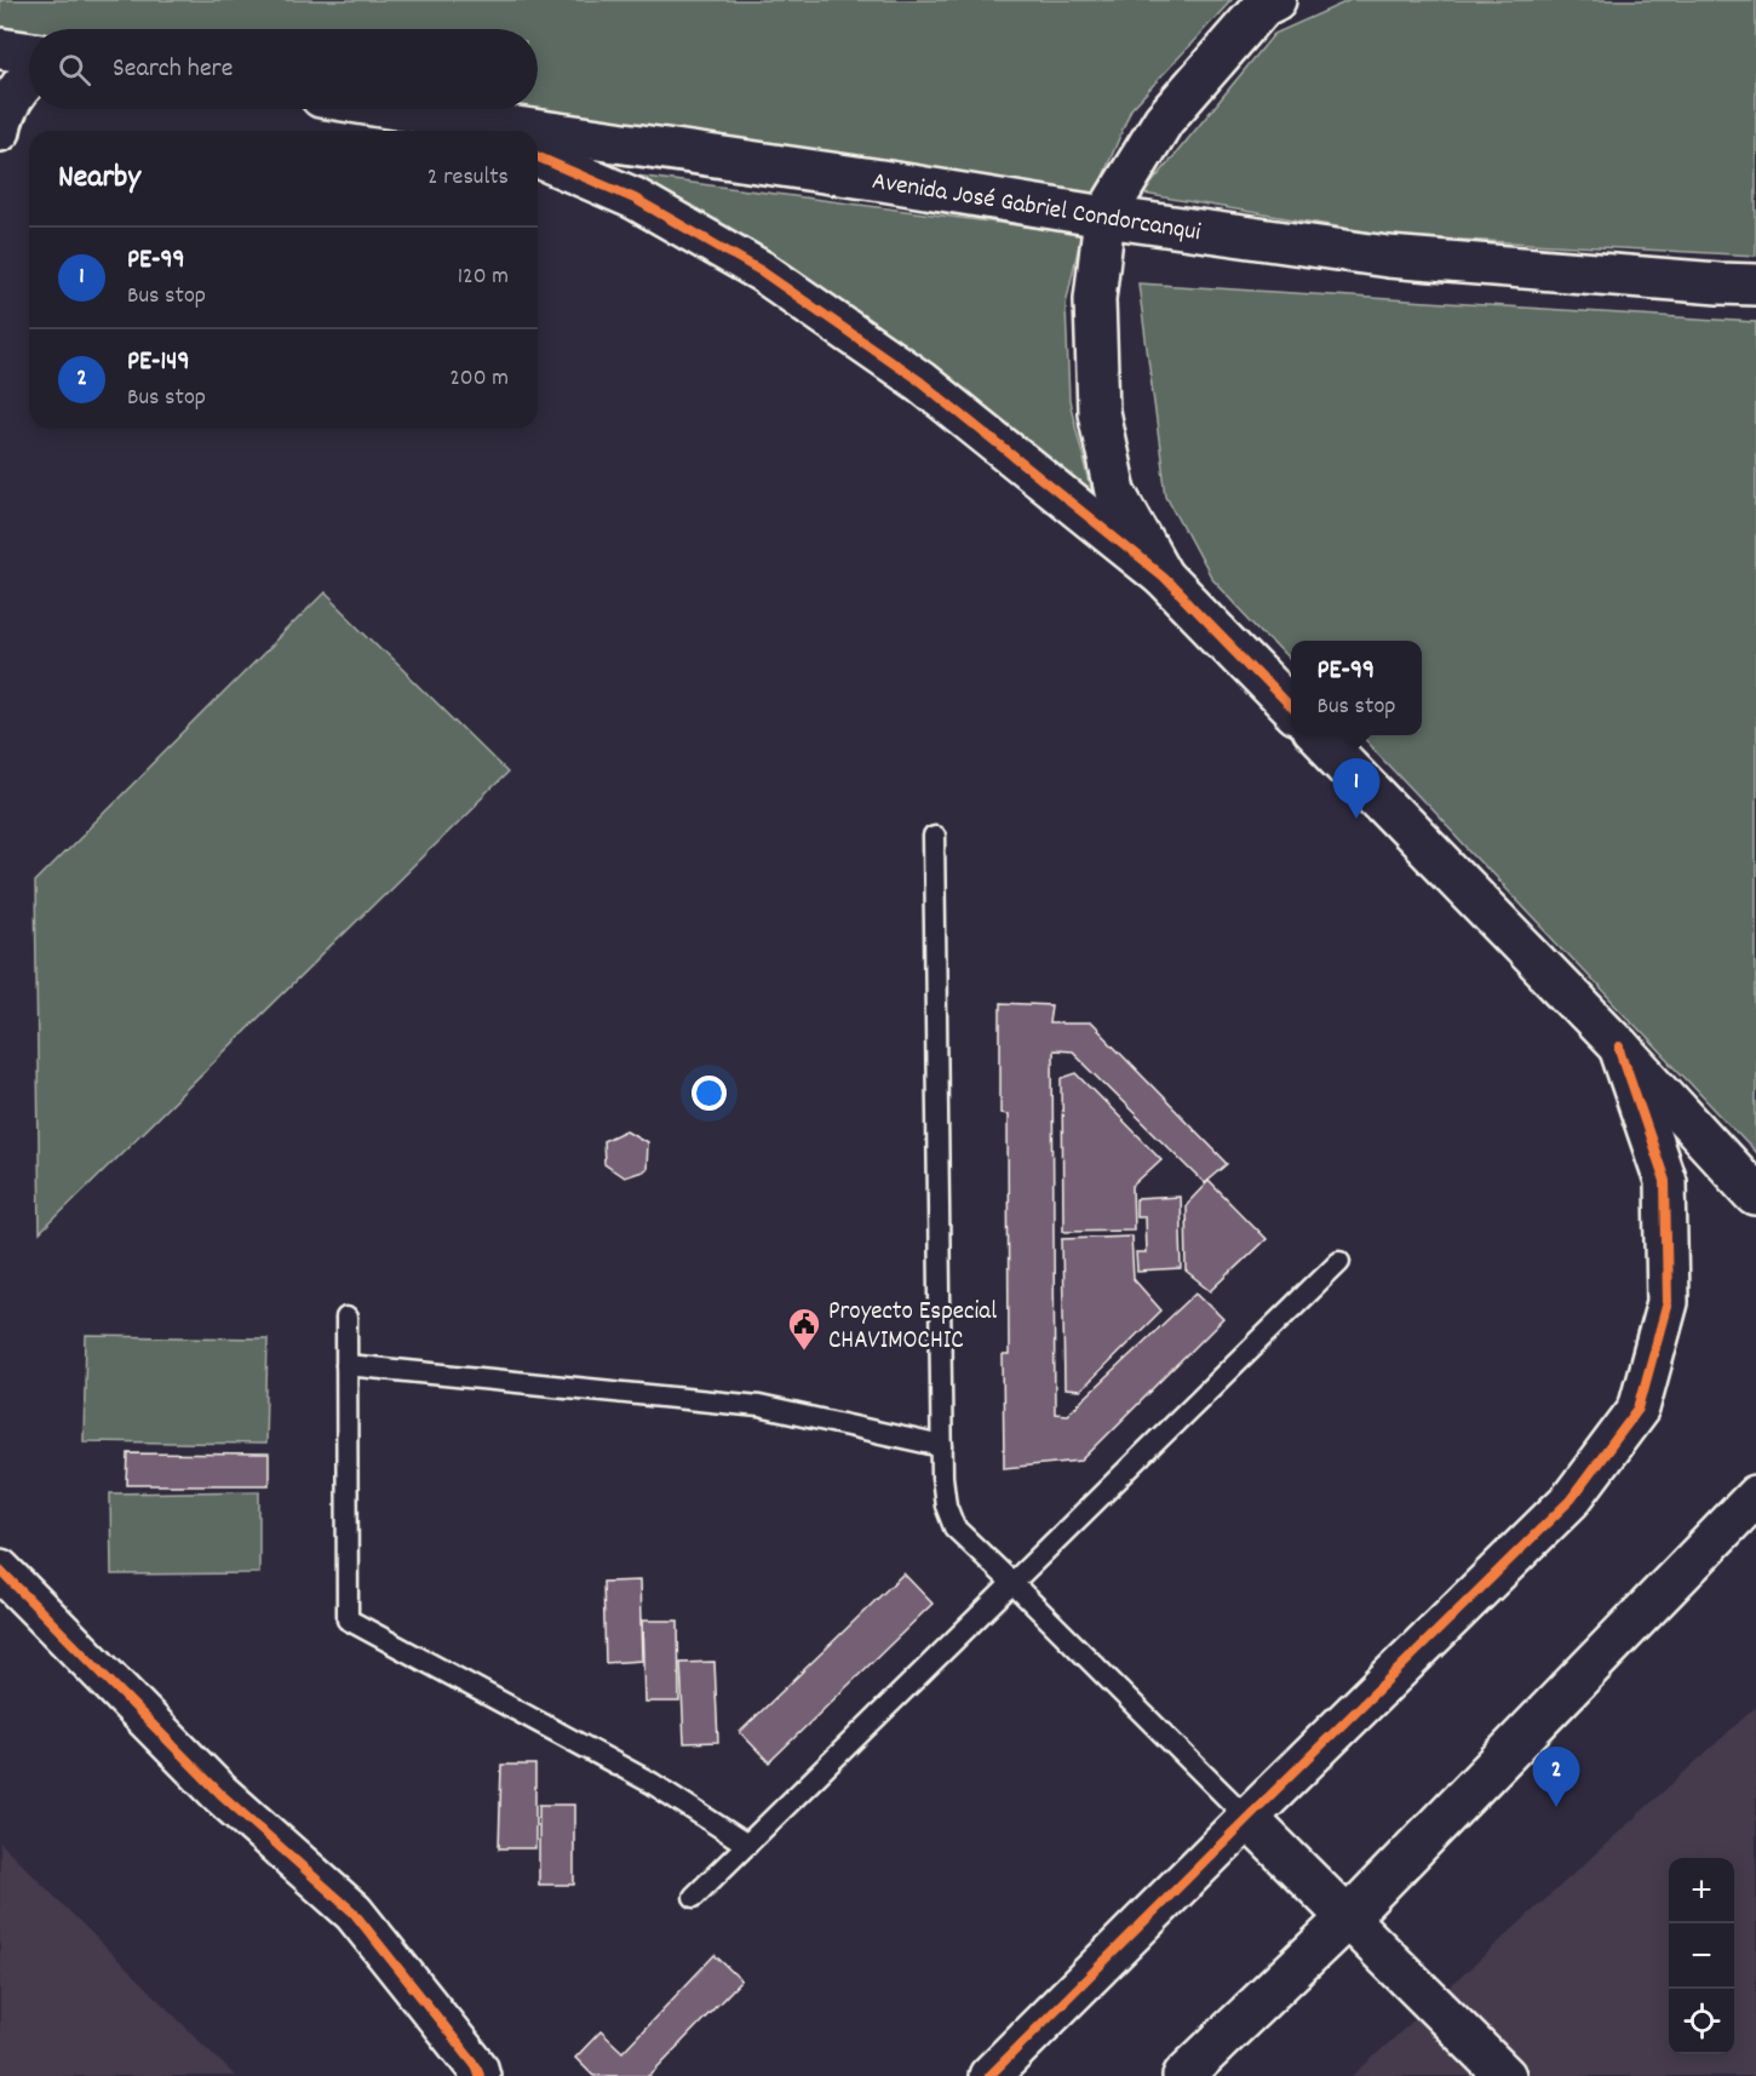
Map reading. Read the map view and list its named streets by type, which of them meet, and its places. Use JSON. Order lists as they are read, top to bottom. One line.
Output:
{"streets":{"main road":["Avenida José Gabriel Condorcanqui"]},"places":{"public building":["Proyecto Especial CHAVIMOCHIC"]},"page":{"search":"Search here","heading":["Nearby","2 results"],"list":[{"mark":"1","name":"PE-99","note":"Bus stop","value":"120 m"},{"mark":"2","name":"PE-149","note":"Bus stop","value":"200 m"}],"popup":["PE-99","Bus stop"],"pins":["1","2"],"map_buttons":["+","−"]}}
